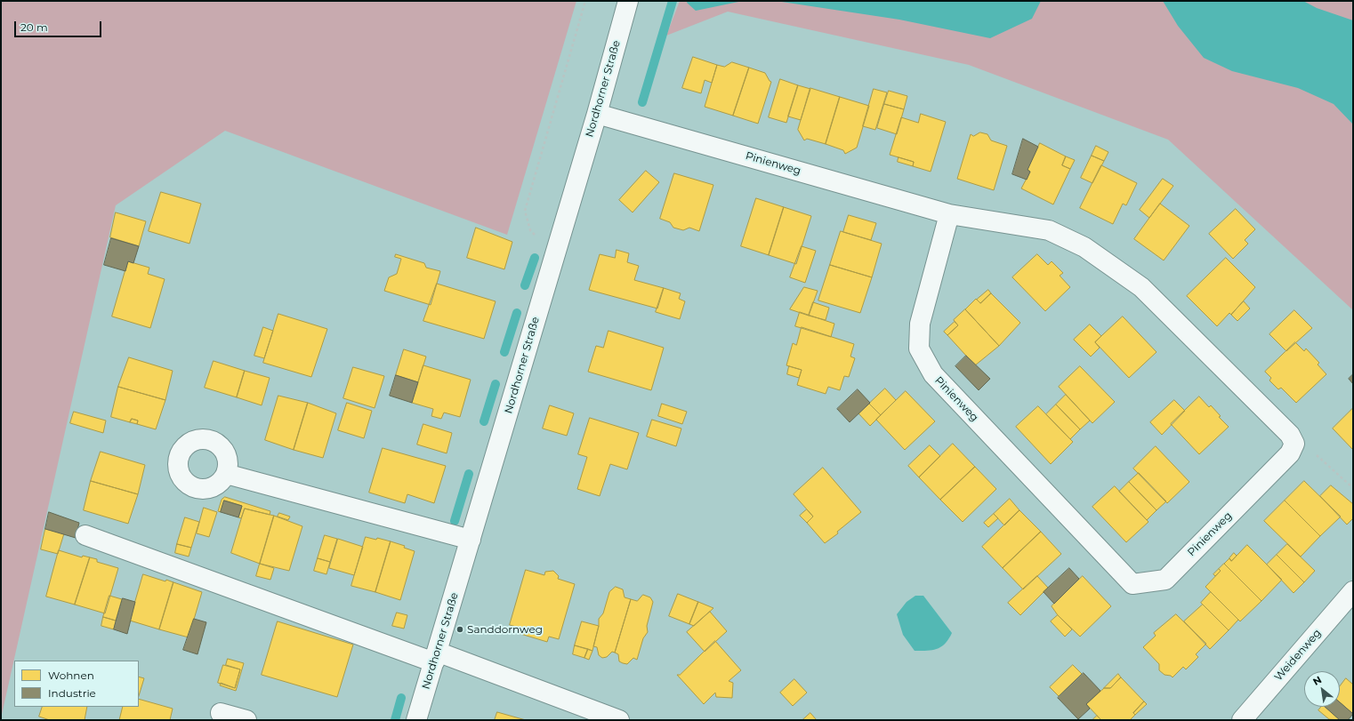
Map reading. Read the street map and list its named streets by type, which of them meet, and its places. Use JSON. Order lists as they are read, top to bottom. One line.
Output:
{"streets":{"street":["Nordhorner Straße","Pinienweg","Weidenweg"]},"crossings":[["Nordhorner Straße","Pinienweg"]],"places":["Sanddornweg"],"legend":["Wohnen","Industrie"],"scale_bar":"20 m","north":"top left"}
